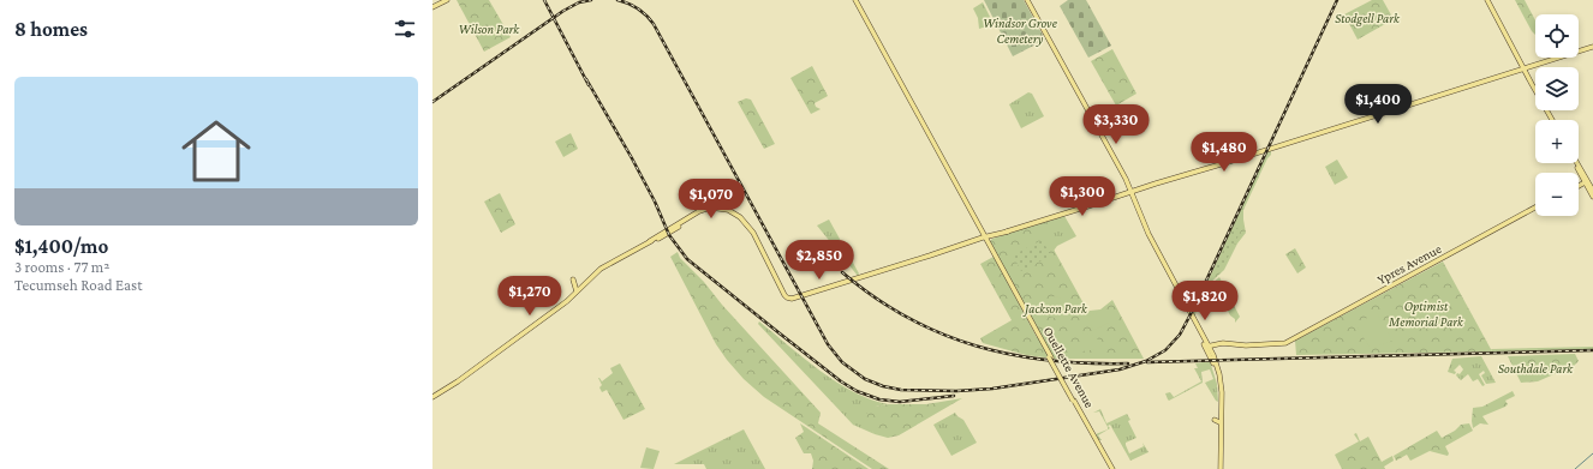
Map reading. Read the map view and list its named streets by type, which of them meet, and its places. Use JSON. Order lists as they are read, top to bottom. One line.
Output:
{"streets":{"main road":["Ypres Avenue","Ouellette Avenue"]},"parks":["Stodgell Park","Windsor Grove Cemetery","Wilson Park","Optimist Memorial Park","Jackson Park","Southdale Park"],"page":{"heading":"8 homes","map_buttons":["+","−"],"list":[{"name":"$1,400/mo","note":"3 rooms · 77 m² · Tecumseh Road East"}],"price":["$1,400","$3,330","$1,480","$1,300","$1,070","$2,850","$1,270","$1,820"]}}
